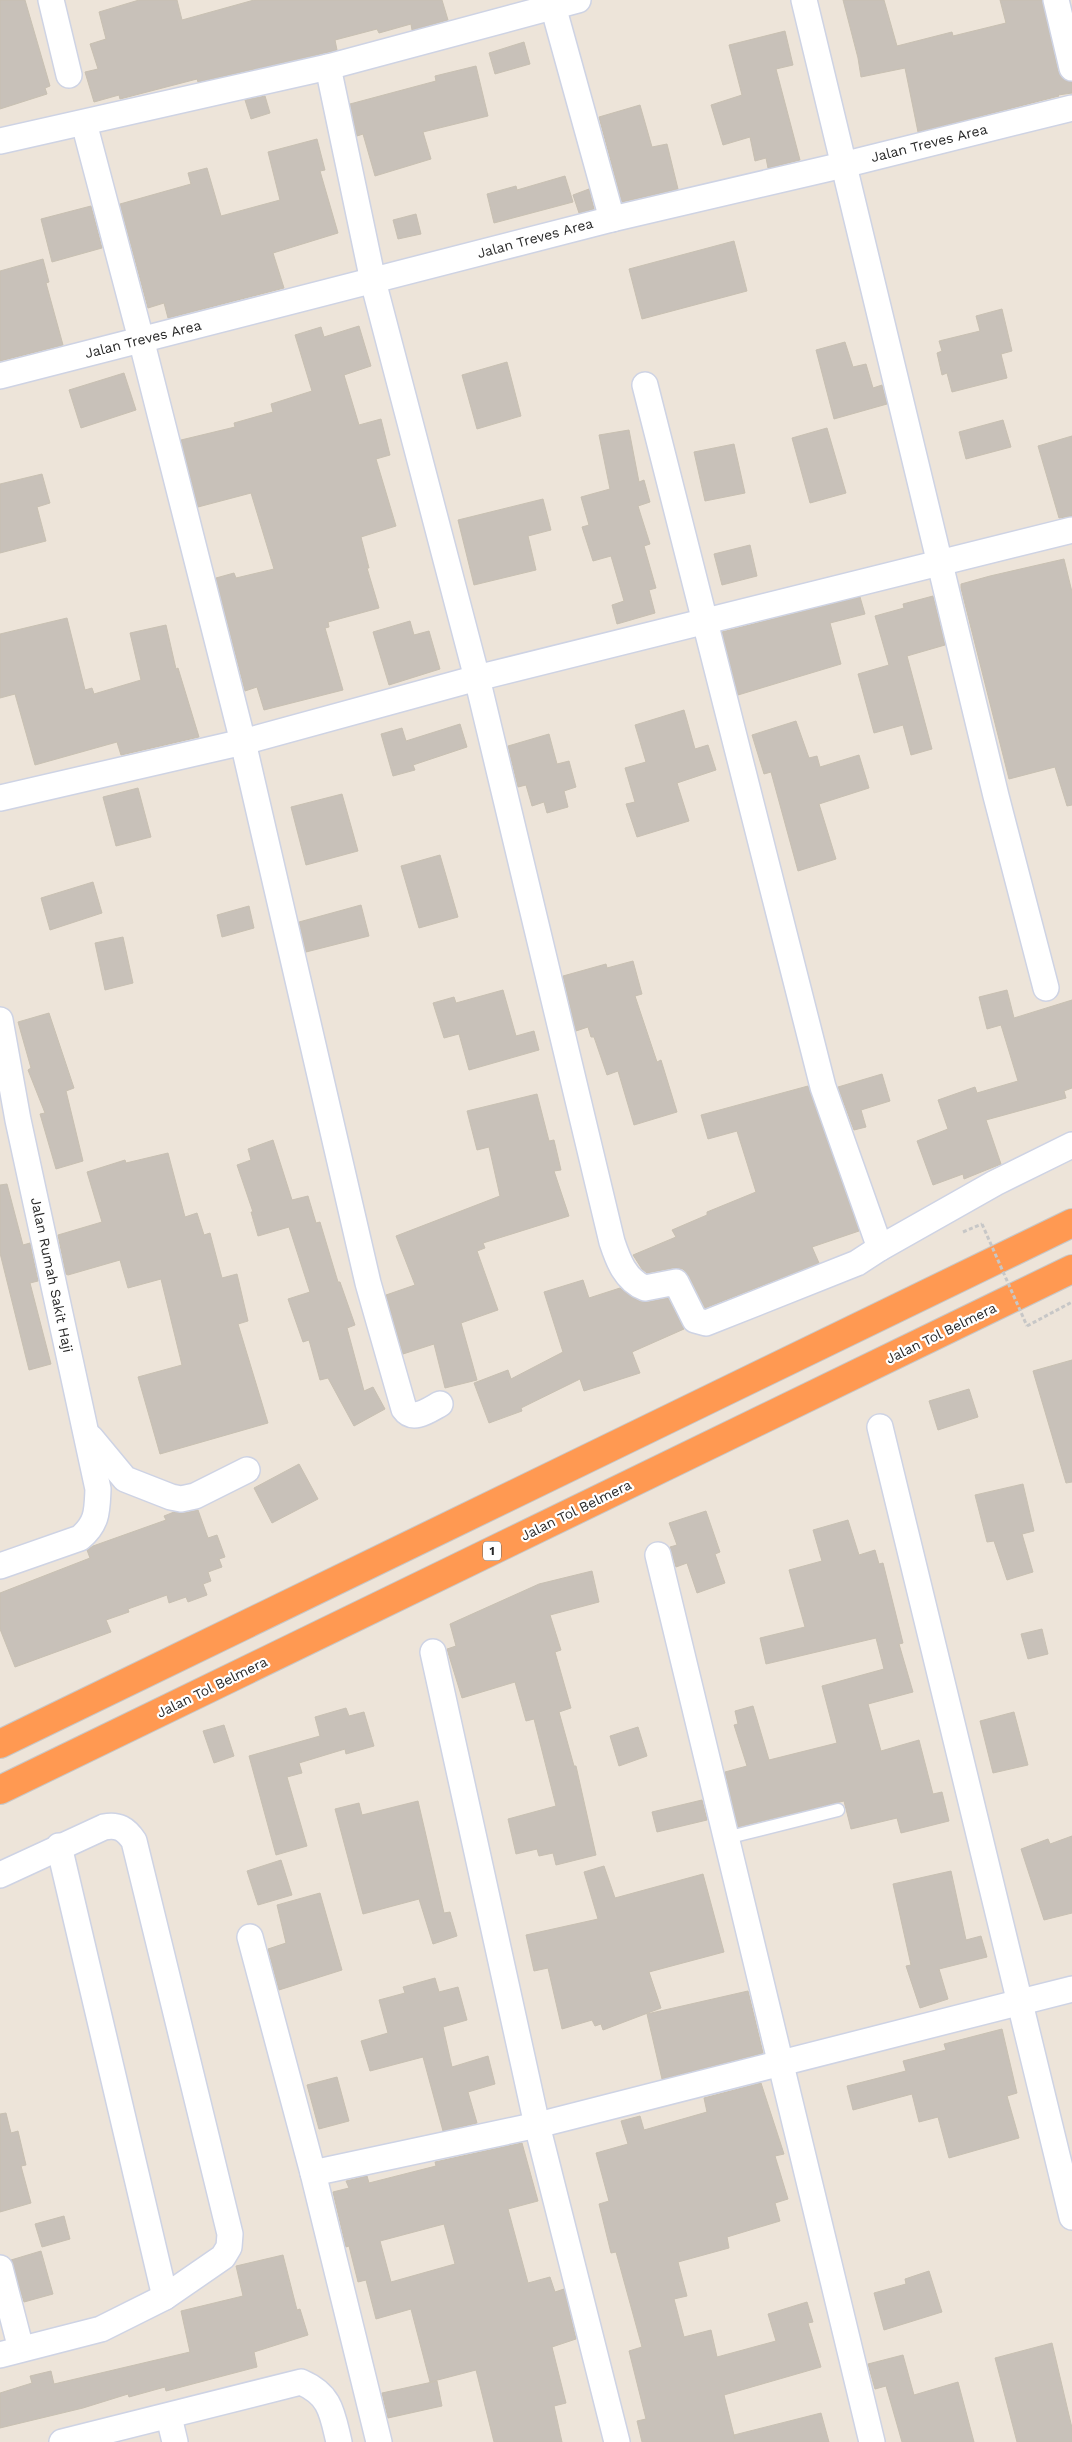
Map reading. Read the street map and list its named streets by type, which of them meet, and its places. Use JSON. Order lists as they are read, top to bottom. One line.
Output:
{"streets":{"highway":["Jalan Tol Belmera","1"],"street":["Jalan Treves Area","Jalan Rumah Sakit Haji"]}}
